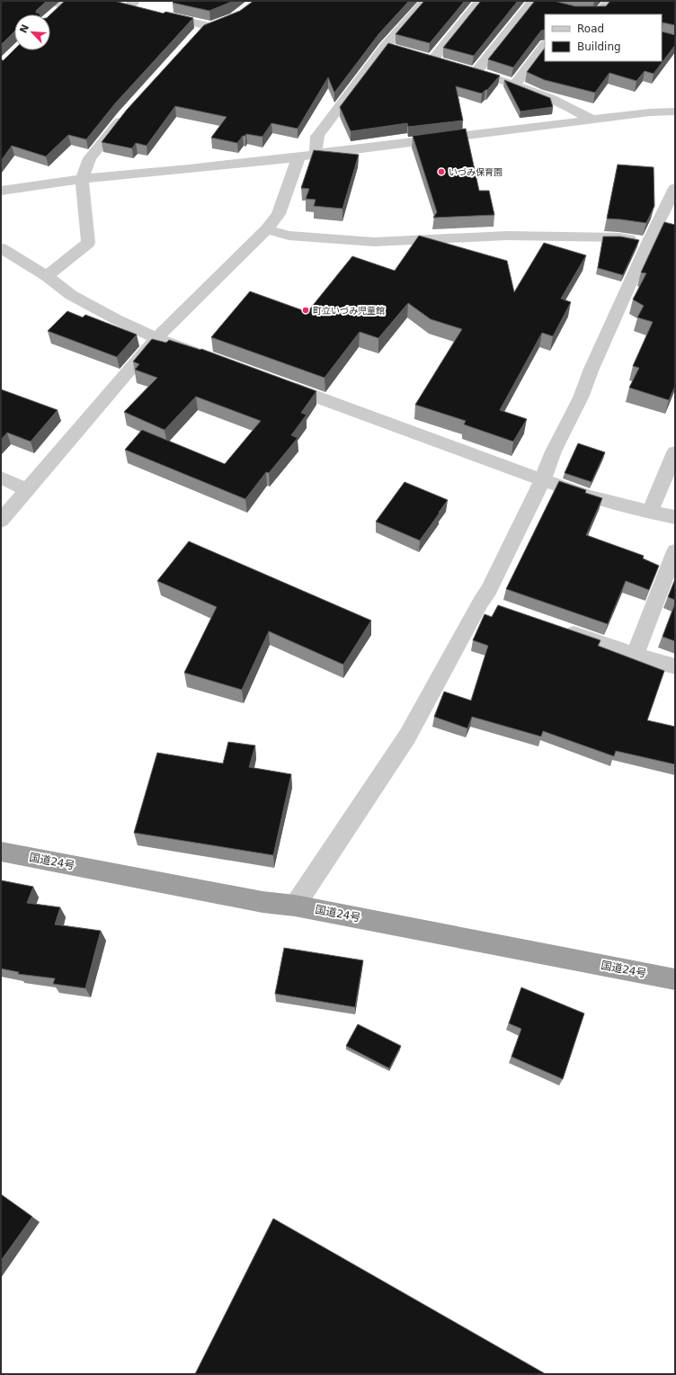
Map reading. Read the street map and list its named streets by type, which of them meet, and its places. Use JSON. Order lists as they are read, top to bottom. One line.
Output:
{"streets":{"highway":["国道24号"]},"places":["いづみ保育園","町立いづみ児童館"],"legend":["Road","Building"],"north":"top left"}
